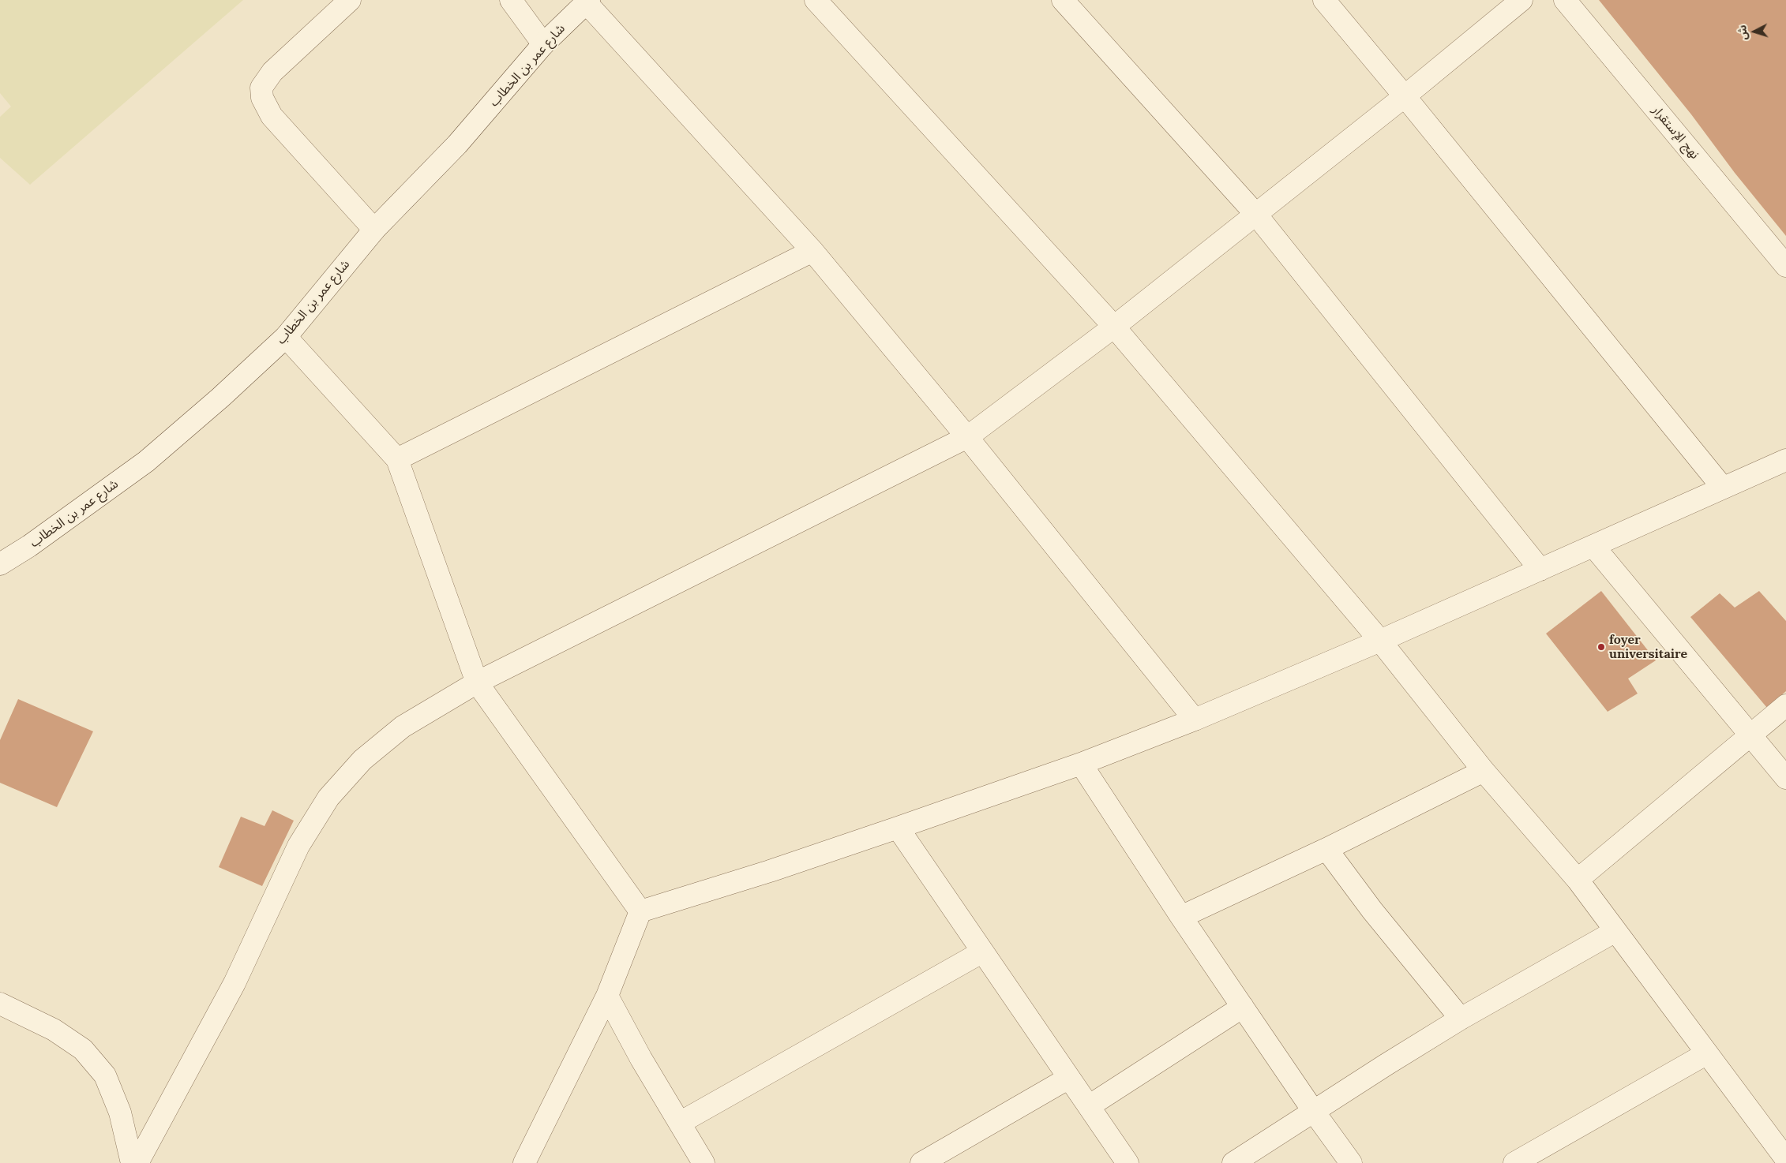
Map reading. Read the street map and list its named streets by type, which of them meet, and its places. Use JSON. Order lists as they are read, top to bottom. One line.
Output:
{"streets":{"street":["شارع عمر بن الخطاب","نهج الإستقرار"]},"places":["foyer universitaire"],"north":"left"}
